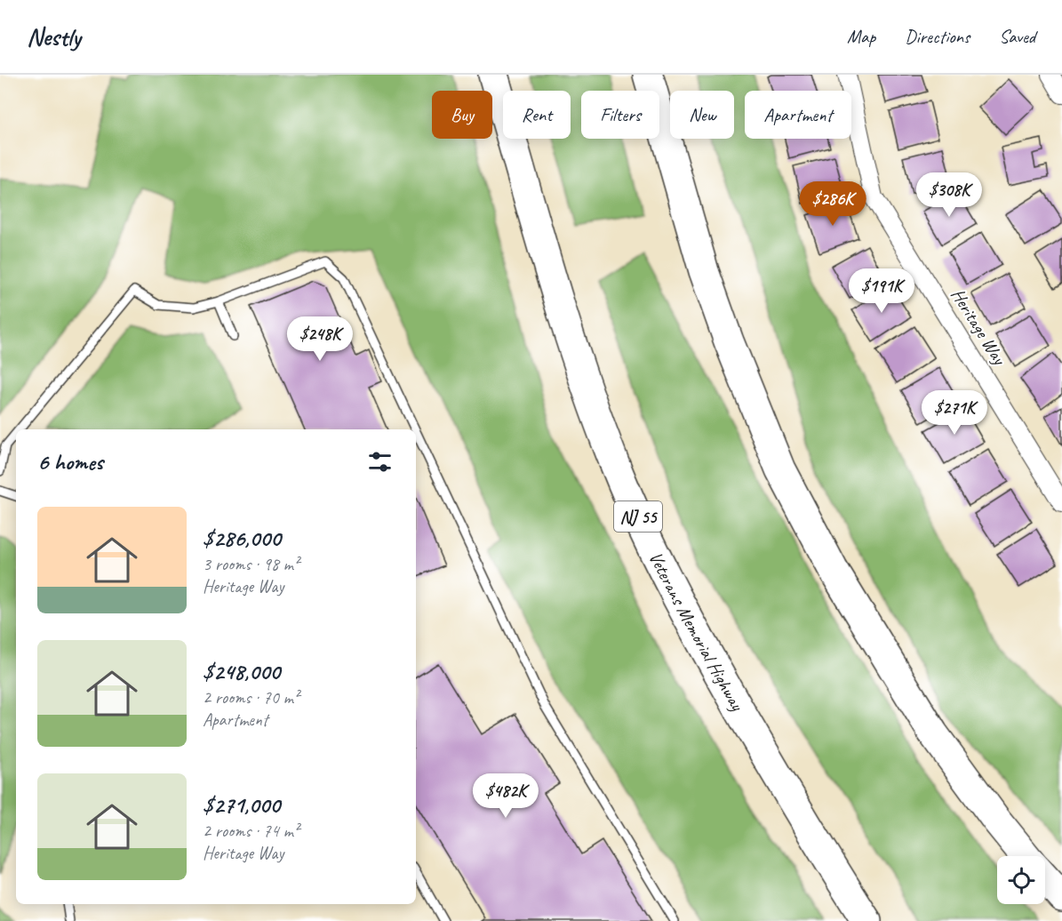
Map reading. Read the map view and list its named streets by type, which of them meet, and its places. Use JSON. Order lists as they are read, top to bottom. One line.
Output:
{"streets":{"highway":["NJ 55","Veterans Memorial Highway"],"street":["Heritage Way"]},"page":{"header":"Nestly","nav":["Map","Directions","Saved"],"chip":["Buy","Rent","Filters","New","Apartment"],"price":["$308K","$286K","$191K","$248K","$271K","$482K"],"heading":"6 homes","list":[{"name":"$286,000","note":"3 rooms · 98 m² · Heritage Way"},{"name":"$248,000","note":"2 rooms · 70 m² · Apartment"},{"name":"$271,000","note":"2 rooms · 74 m² · Heritage Way"}]}}
